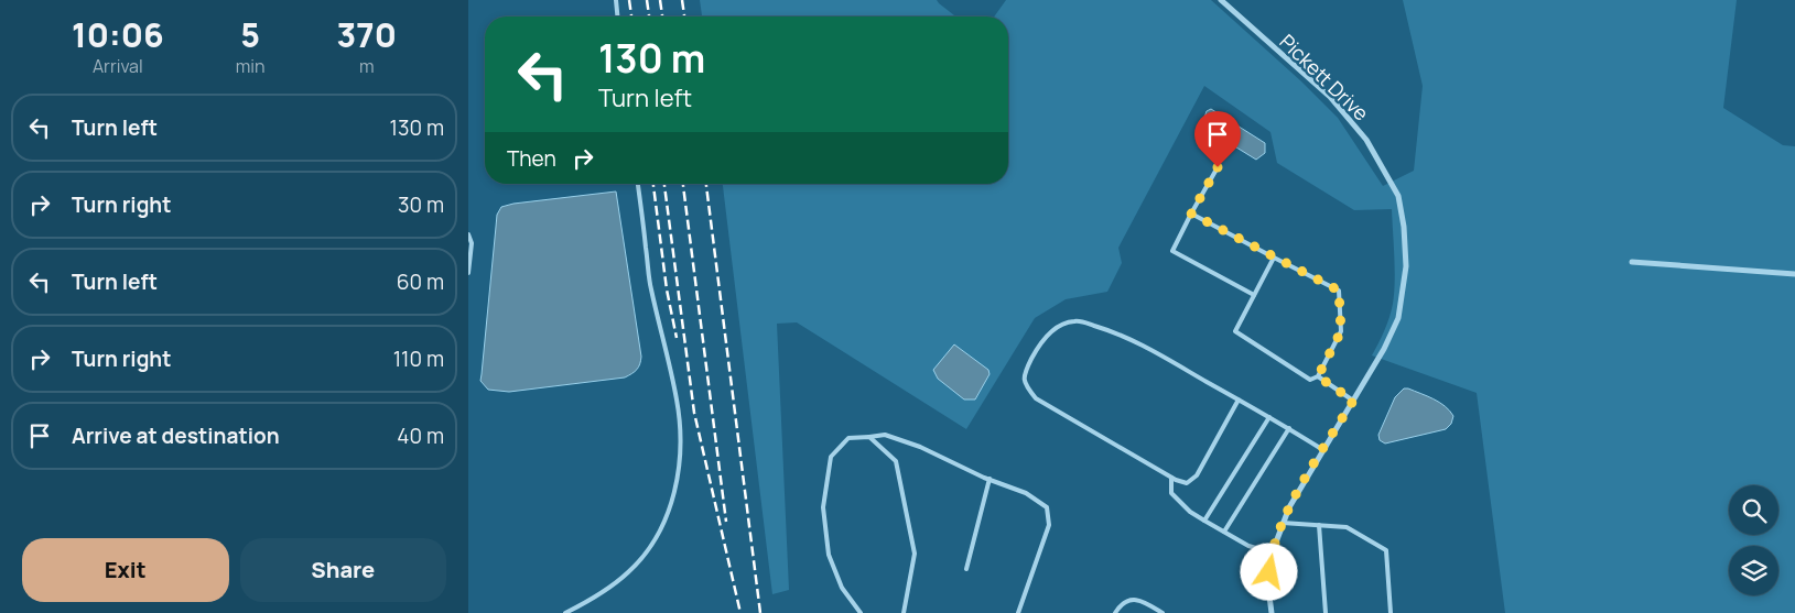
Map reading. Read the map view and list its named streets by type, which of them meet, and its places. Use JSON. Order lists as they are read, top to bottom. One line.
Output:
{"streets":{"street":["Pickett Drive"]},"page":{"eta":["10:06","Arrival","5","min","370","m"],"turn":["130 m","Turn left"],"list":[{"name":"Turn left","value":"130 m"},{"name":"Turn right","value":"30 m"},{"name":"Turn left","value":"60 m"},{"name":"Turn right","value":"110 m"},{"name":"Arrive at destination","value":"40 m"}],"then":"Then","buttons":["Exit","Share"]}}
